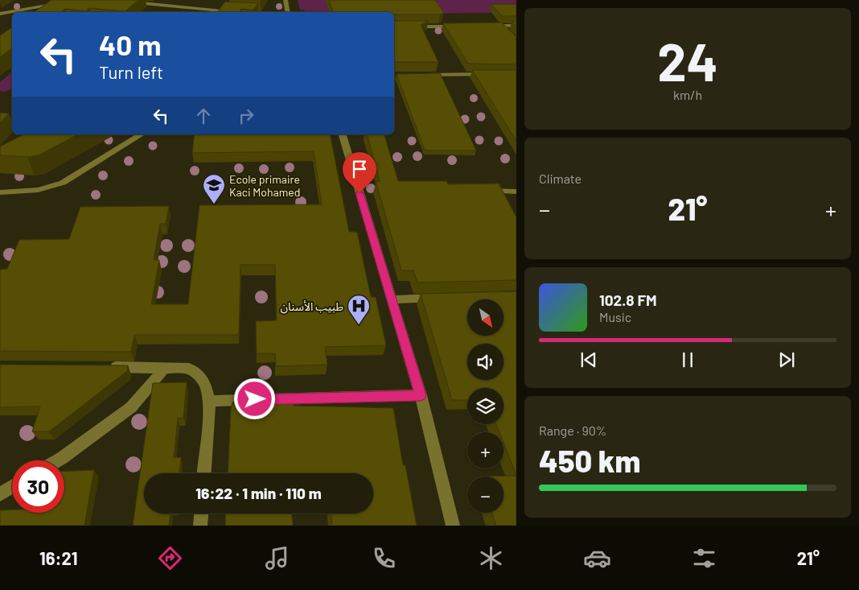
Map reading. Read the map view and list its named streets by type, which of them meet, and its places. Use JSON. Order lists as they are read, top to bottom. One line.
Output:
{"places":{"school or university":["Ecole primaire Kaci Mohamed"],"hospital":["طبيب الأسنان"]},"north":"bottom right","page":{"tile":[["24","km/h"],"Climate",["Range · 90%","450 km"]],"turn":["40 m","Turn left"],"heat":["−","21°","+"],"song":["102.8 FM","Music"],"map_buttons":["+","−"],"limit":"30","trip":"16:22 · 1 min · 110 m","tabs":["16:21","21°"]}}
